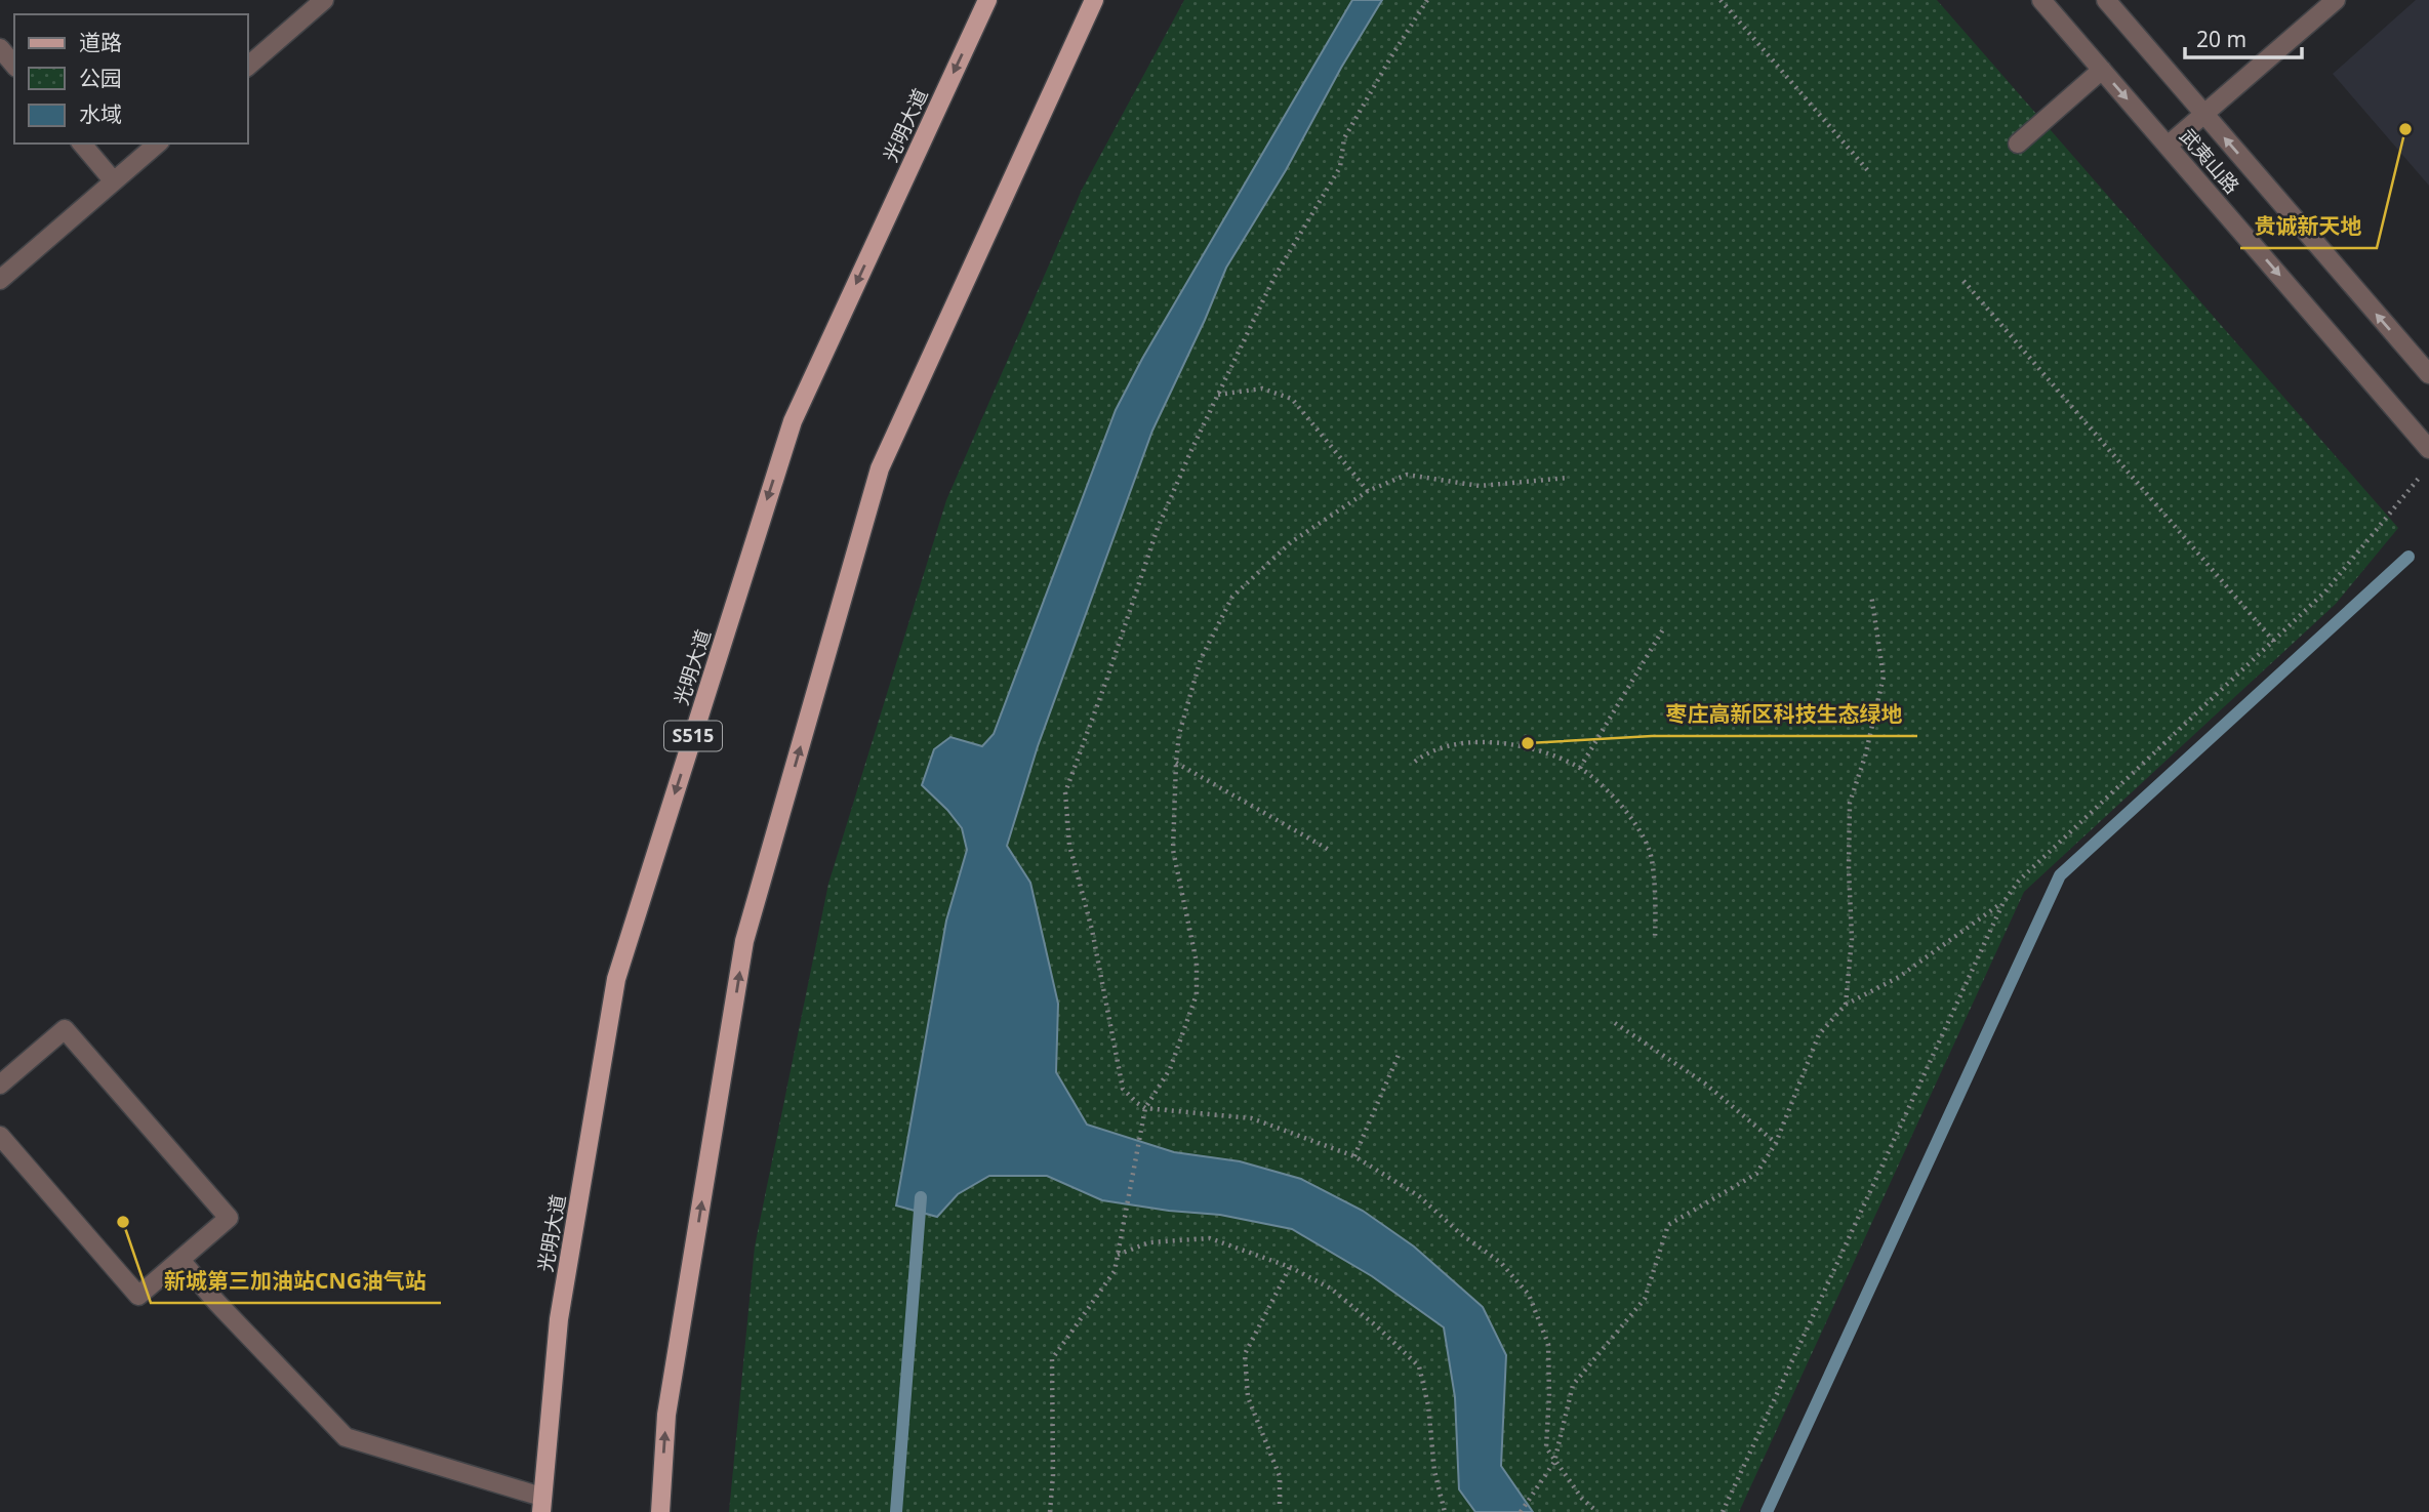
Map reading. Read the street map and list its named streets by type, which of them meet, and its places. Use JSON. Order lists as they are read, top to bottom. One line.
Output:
{"streets":{"main road":["光明大道","S515"],"street":["武夷山路"]},"places":["贵诚新天地","枣庄高新区科技生态绿地","新城第三加油站CNG油气站"],"legend":["道路","公园","水域"],"scale_bar":"20 m"}
